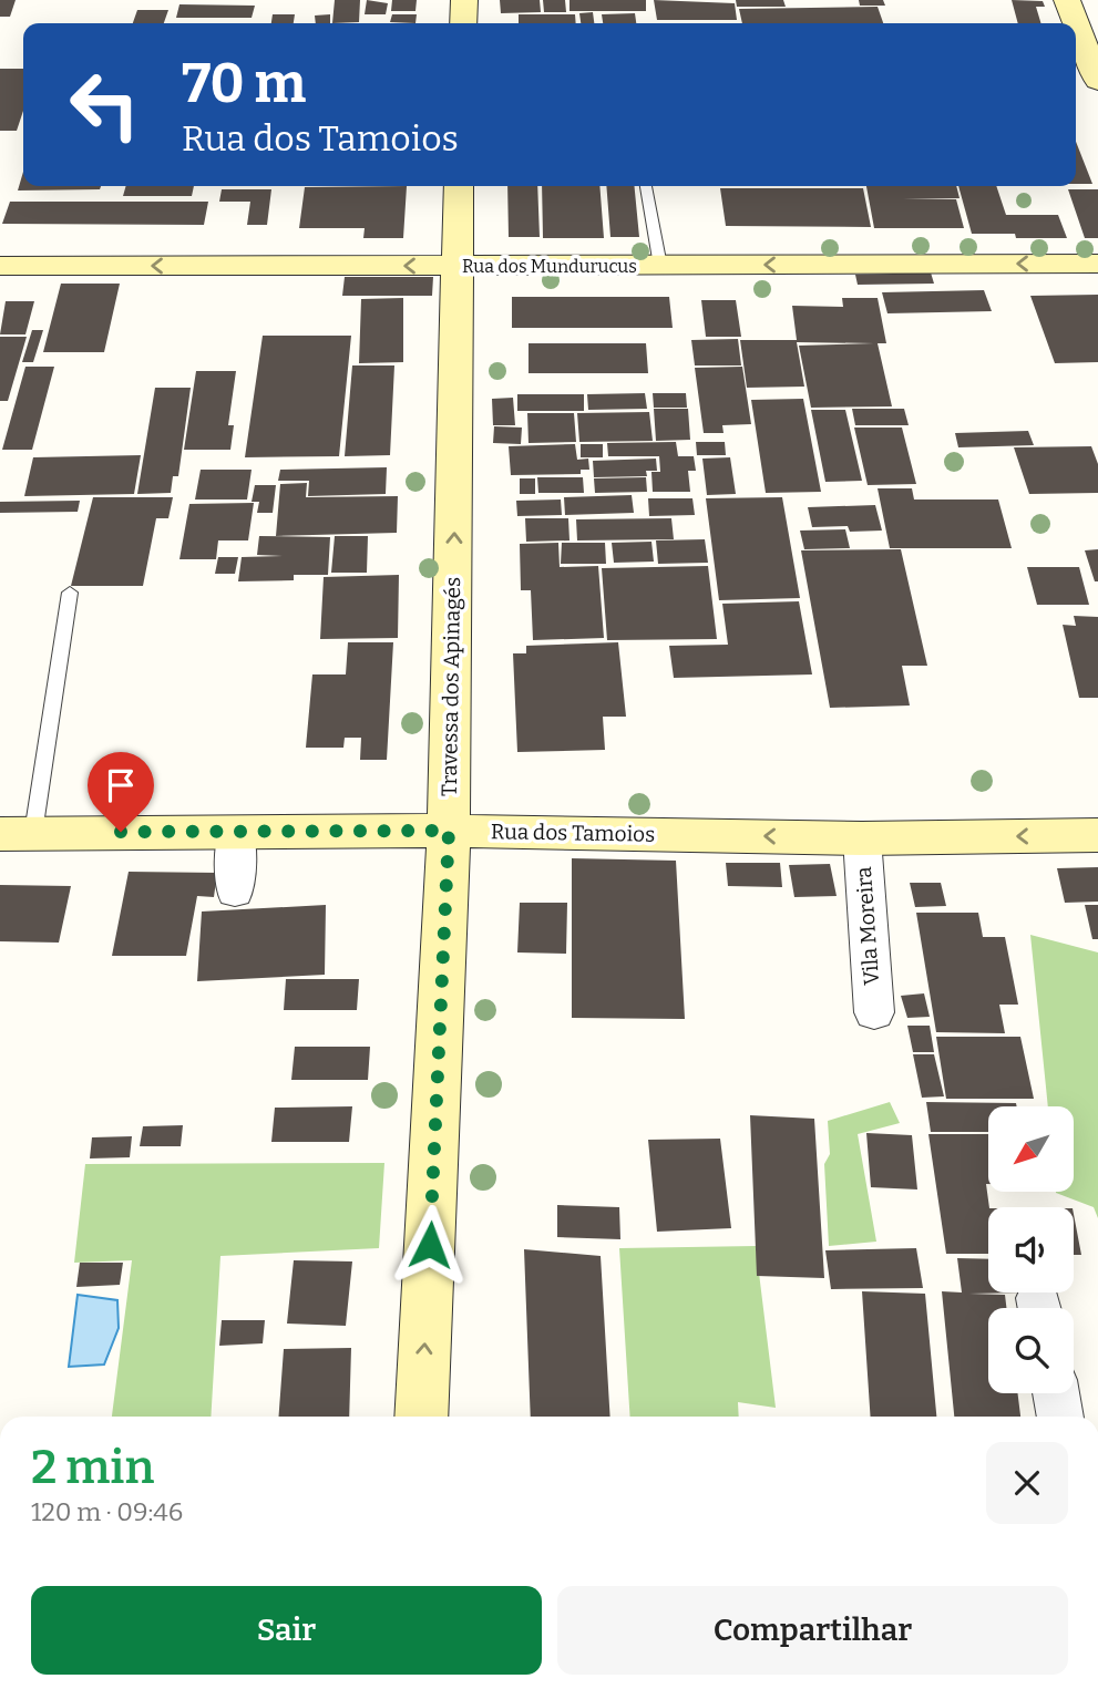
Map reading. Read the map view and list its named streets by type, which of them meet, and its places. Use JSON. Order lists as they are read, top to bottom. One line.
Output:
{"streets":{"street":["Rua dos Mundurucus","Travessa dos Apinagés","Rua dos Tamoios","Vila Moreira"]},"crossings":[["Rua dos Mundurucus","Travessa dos Apinagés"],["Travessa dos Apinagés","Rua dos Tamoios"],["Rua dos Tamoios","Vila Moreira"]],"one_way":["Rua dos Mundurucus","Travessa dos Apinagés","Rua dos Tamoios"],"north":"bottom left","page":{"turn":["70 m","Rua dos Tamoios"],"heading":["2 min","120 m · 09:46"],"buttons":["Sair","Compartilhar"]}}
